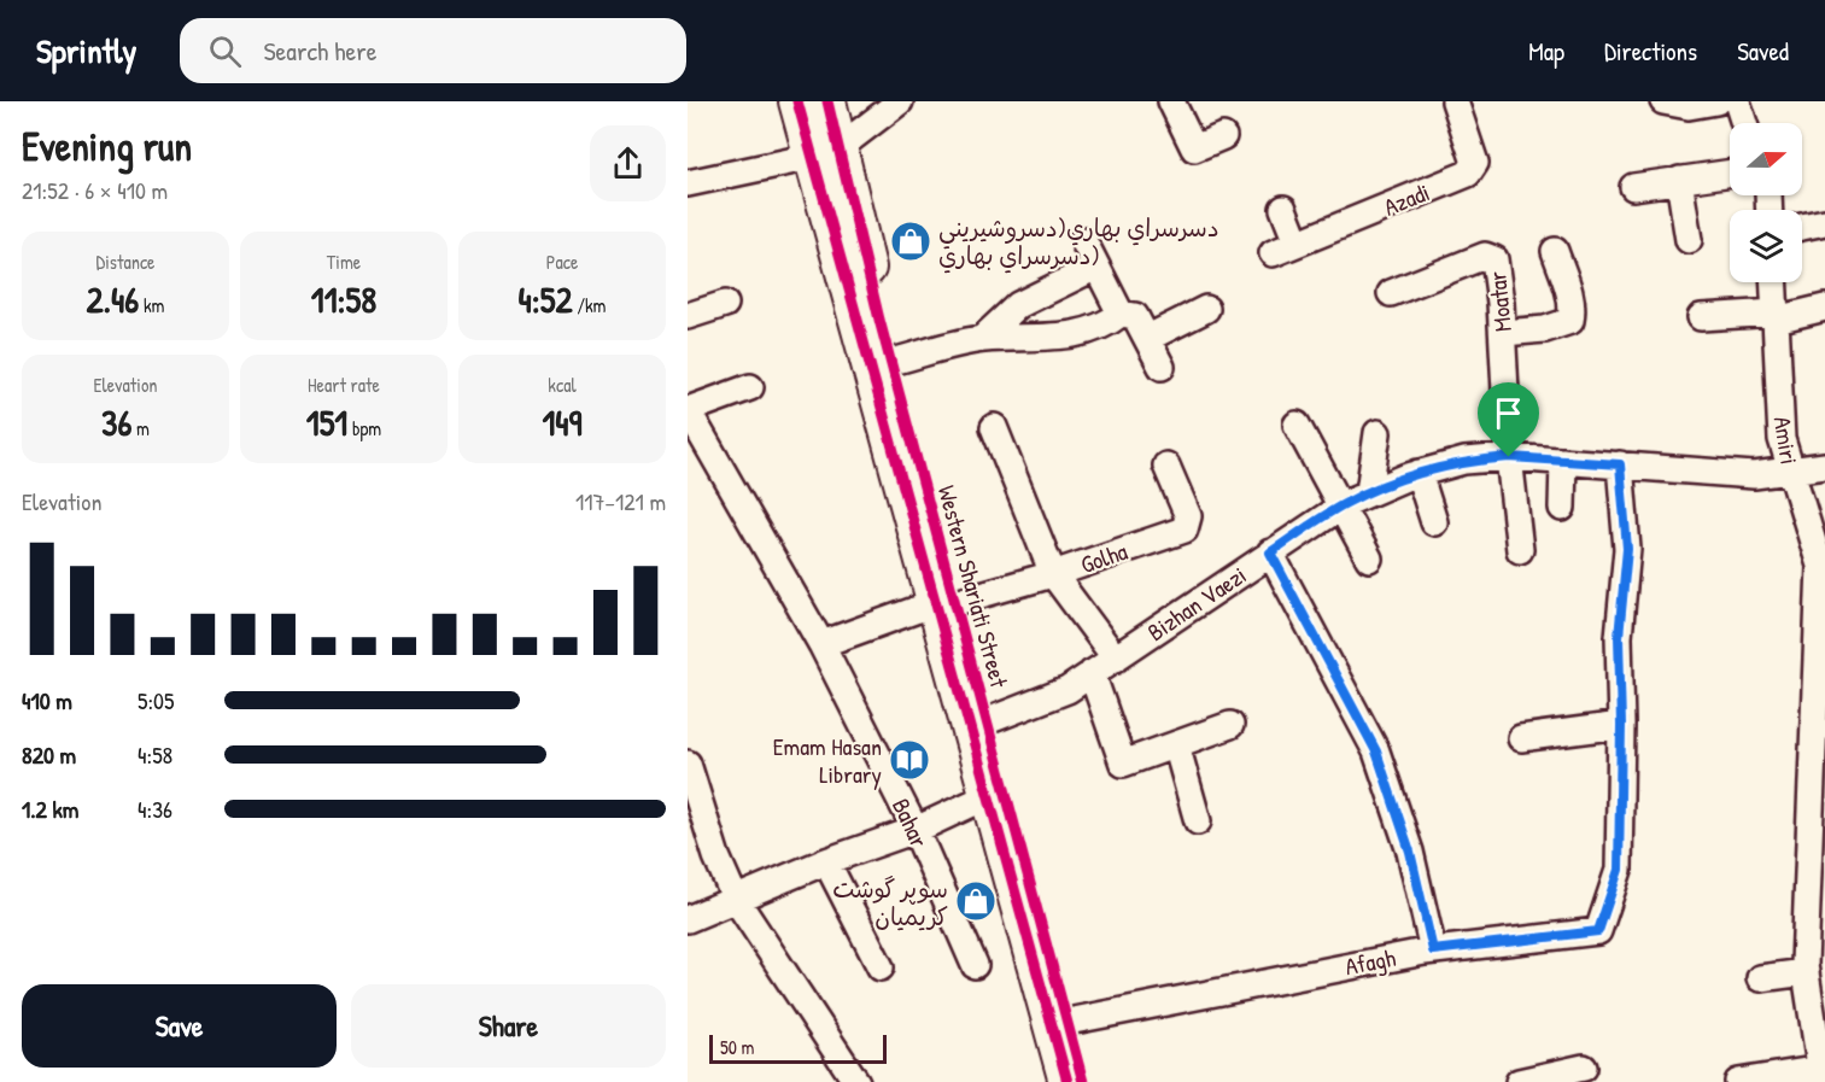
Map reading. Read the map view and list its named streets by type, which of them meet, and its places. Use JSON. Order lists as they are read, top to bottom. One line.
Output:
{"streets":{"main road":["Western Shariati Street"],"street":["Azadi","Moatar","Amiri","Golha","Bizhan Vaezi","Bahar","Afagh"]},"crossings":[["Moatar","Bizhan Vaezi"],["Amiri","Bizhan Vaezi"],["Golha","Western Shariati Street"],["Western Shariati Street","Bizhan Vaezi"],["Western Shariati Street","Afagh"]],"places":{"shop":["دسرسراي بهاري(دسروشيريني دسرسراي بهاري)","سوپر گوشت کریمیان"],"library":["Emam Hasan Library"]},"scale_bar":"50 m","north":"right","page":{"header":"Sprintly","search":"Search here","nav":["Map","Directions","Saved"],"heading":["Evening run","21:52 · 6 × 410 m"],"stats":[["Distance","2.46 km"],["Time","11:58"],["Pace","4:52 /km"],["Elevation","36 m"],["Heart rate","151 bpm"],["kcal","149"]],"chart":["Elevation","117–121 m"],"list":[{"name":"410 m","note":"5:05"},{"name":"820 m","note":"4:58"},{"name":"1.2 km","note":"4:36"}],"buttons":["Save","Share"],"scale":"50 m"}}
